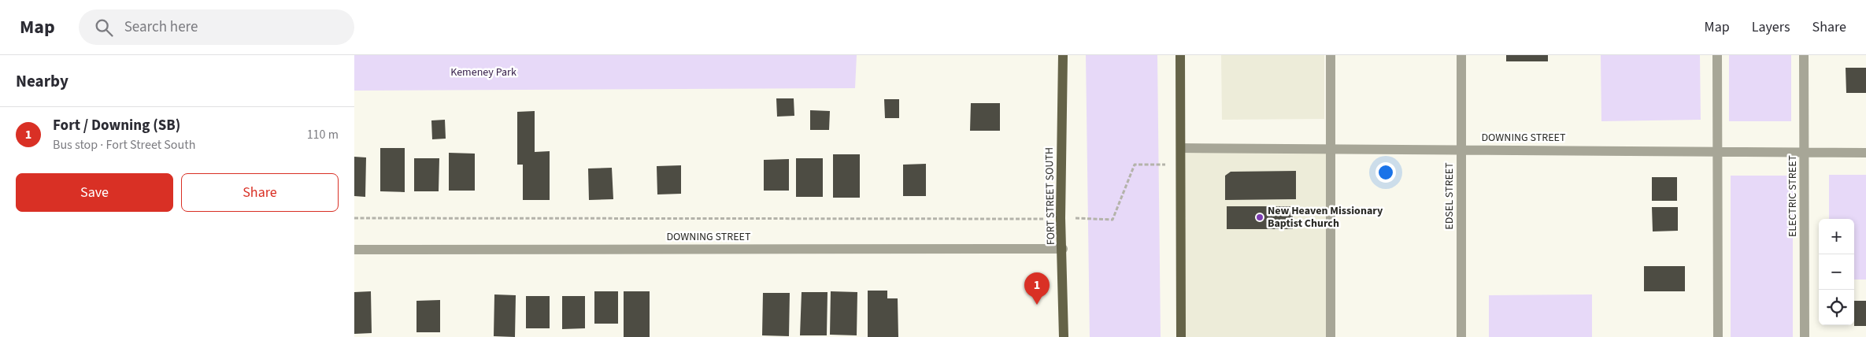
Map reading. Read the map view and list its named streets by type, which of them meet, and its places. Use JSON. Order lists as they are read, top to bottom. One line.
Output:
{"streets":{"main road":["FORT STREET SOUTH"],"street":["DOWNING STREET","EDSEL STREET","ELECTRIC STREET"]},"crossings":[["DOWNING STREET","FORT STREET SOUTH"],["DOWNING STREET","EDSEL STREET"],["DOWNING STREET","ELECTRIC STREET"]],"parks":["Kemeney Park"],"places":["New Heaven Missionary Baptist Church"],"page":{"header":"Map","search":"Search here","nav":["Map","Layers","Share"],"heading":"Nearby","list":[{"mark":"1","name":"Fort / Downing (SB)","note":"Bus stop · Fort Street South","value":"110 m"}],"buttons":["Save","Share"],"map_buttons":["+","−"],"pins":"1"}}
